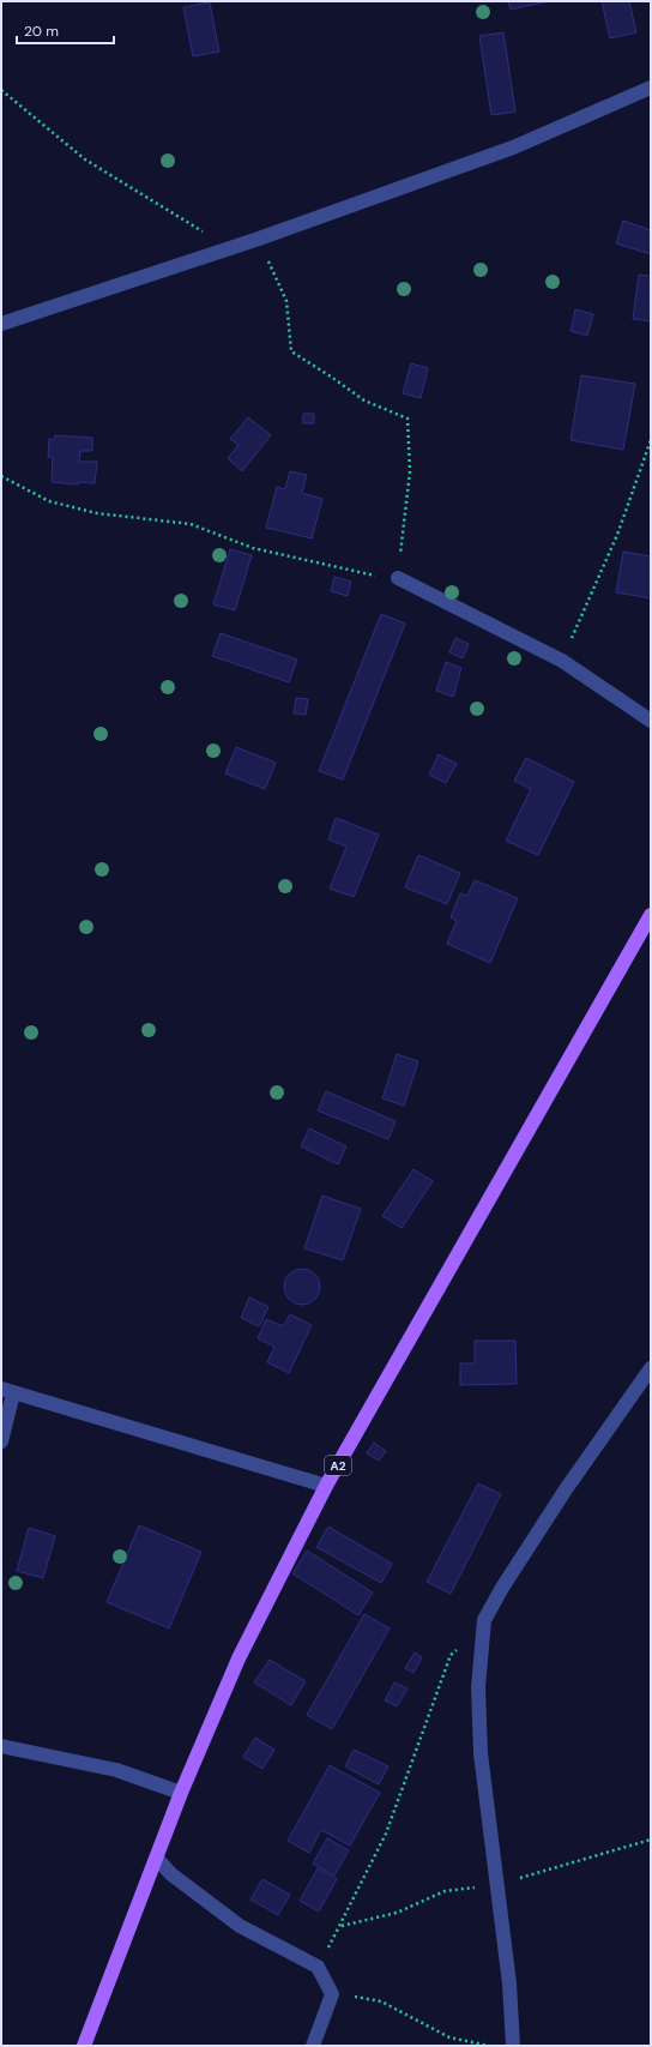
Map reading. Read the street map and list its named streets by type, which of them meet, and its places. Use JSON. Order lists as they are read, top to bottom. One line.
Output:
{"streets":{"main road":["A2"]},"scale_bar":"20 m"}
